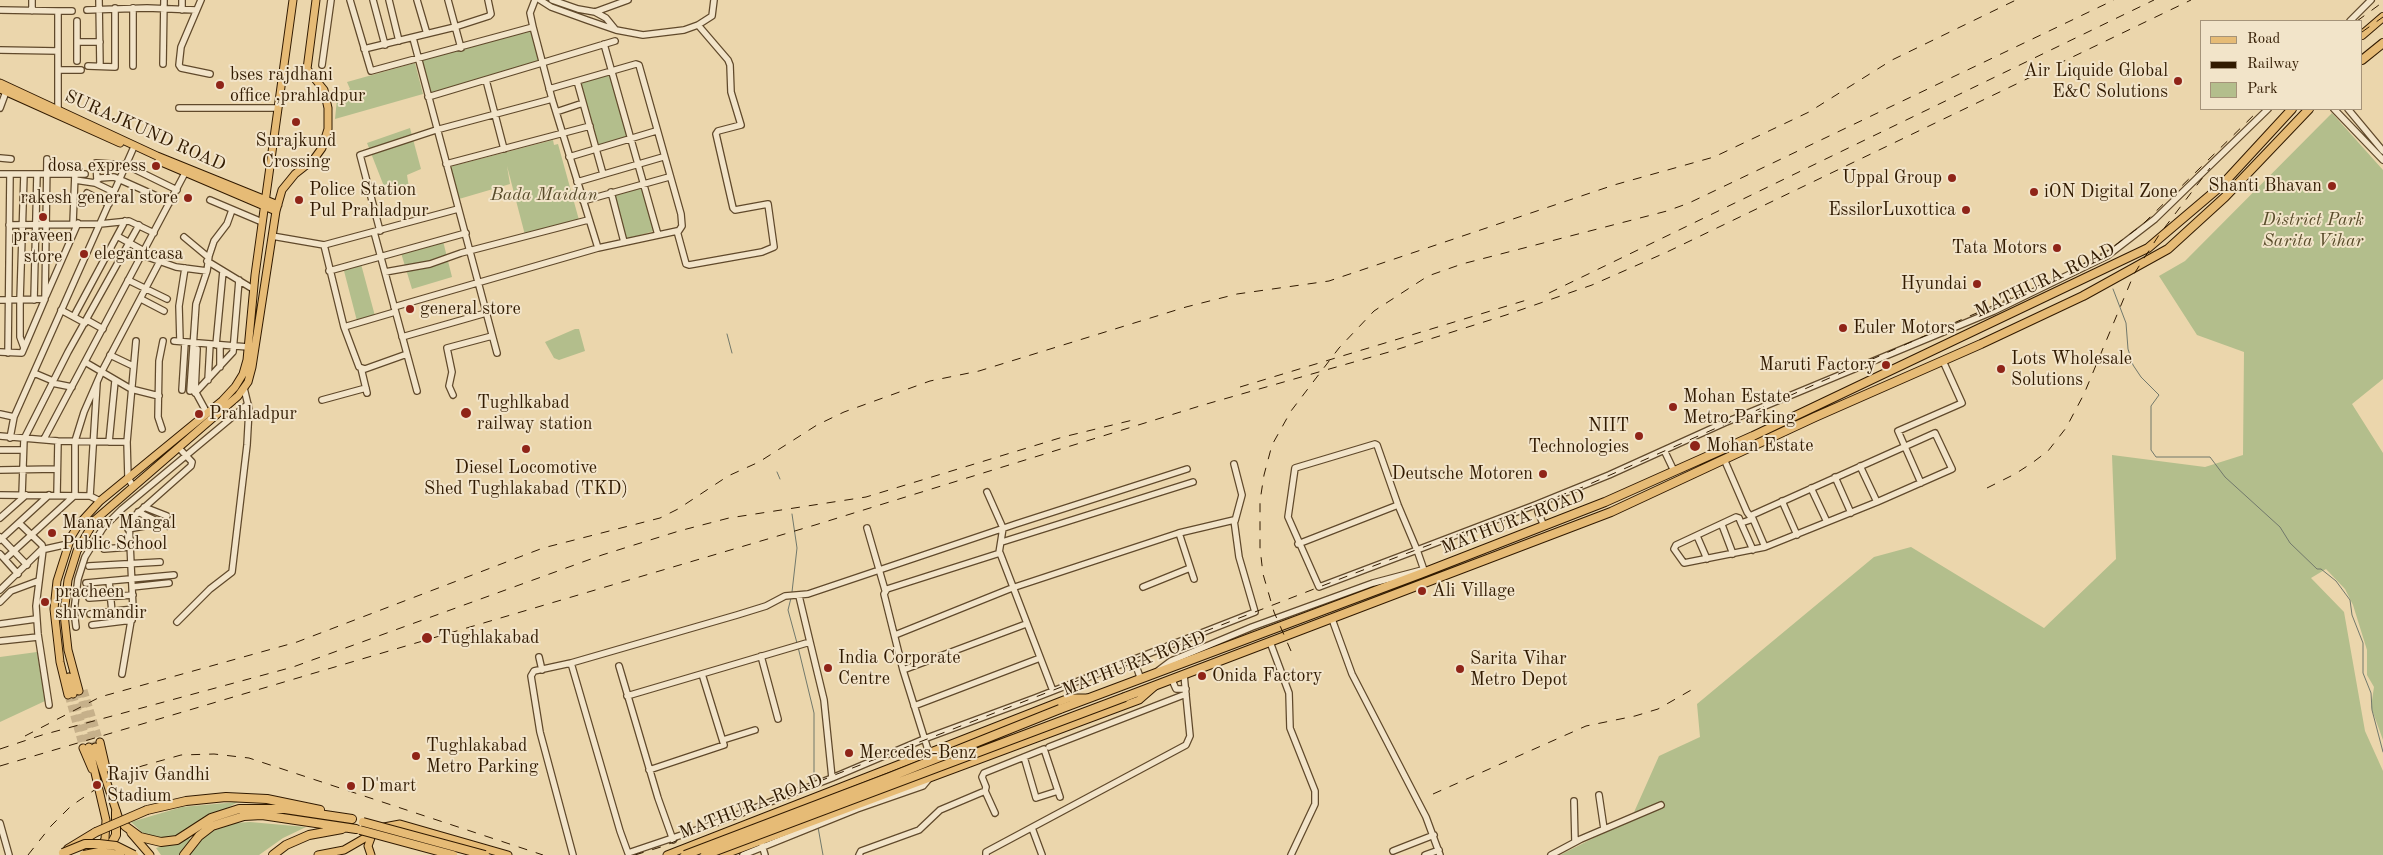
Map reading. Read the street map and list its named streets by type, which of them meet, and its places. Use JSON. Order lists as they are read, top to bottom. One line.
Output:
{"streets":{"highway":["MATHURA ROAD"],"main road":["SURAJKUND ROAD"]},"parks":["Bada Maidan","District Park Sarita Vihar"],"places":["Air Liquide Global E&C Solutions","bses rajdhani office ,prahladpur","Surajkund Crossing","dosa express","Uppal Group","Shanti Bhavan","iON Digital Zone","rakesh general store","Police Station Pul Prahladpur","EssilorLuxottica","praveen store","Tata Motors","elegantcasa","Hyundai","general store","Euler Motors","Maruti Factory","Lots Wholesale Solutions","Mohan Estate Metro Parking","Tughlkabad railway station","Prahladpur","NIIT Technologies","Mohan Estate","Diesel Locomotive Shed Tughlakabad (TKD)","Deutsche Motoren","Manav Mangal Public School","Ali Village","pracheen shiv mandir","Tughlakabad","India Corporate Centre","Sarita Vihar Metro Depot","Onida Factory","Mercedes-Benz","Tughlakabad Metro Parking","Rajiv Gandhi Stadium","D'mart"],"legend":["Road","Railway","Park"]}
